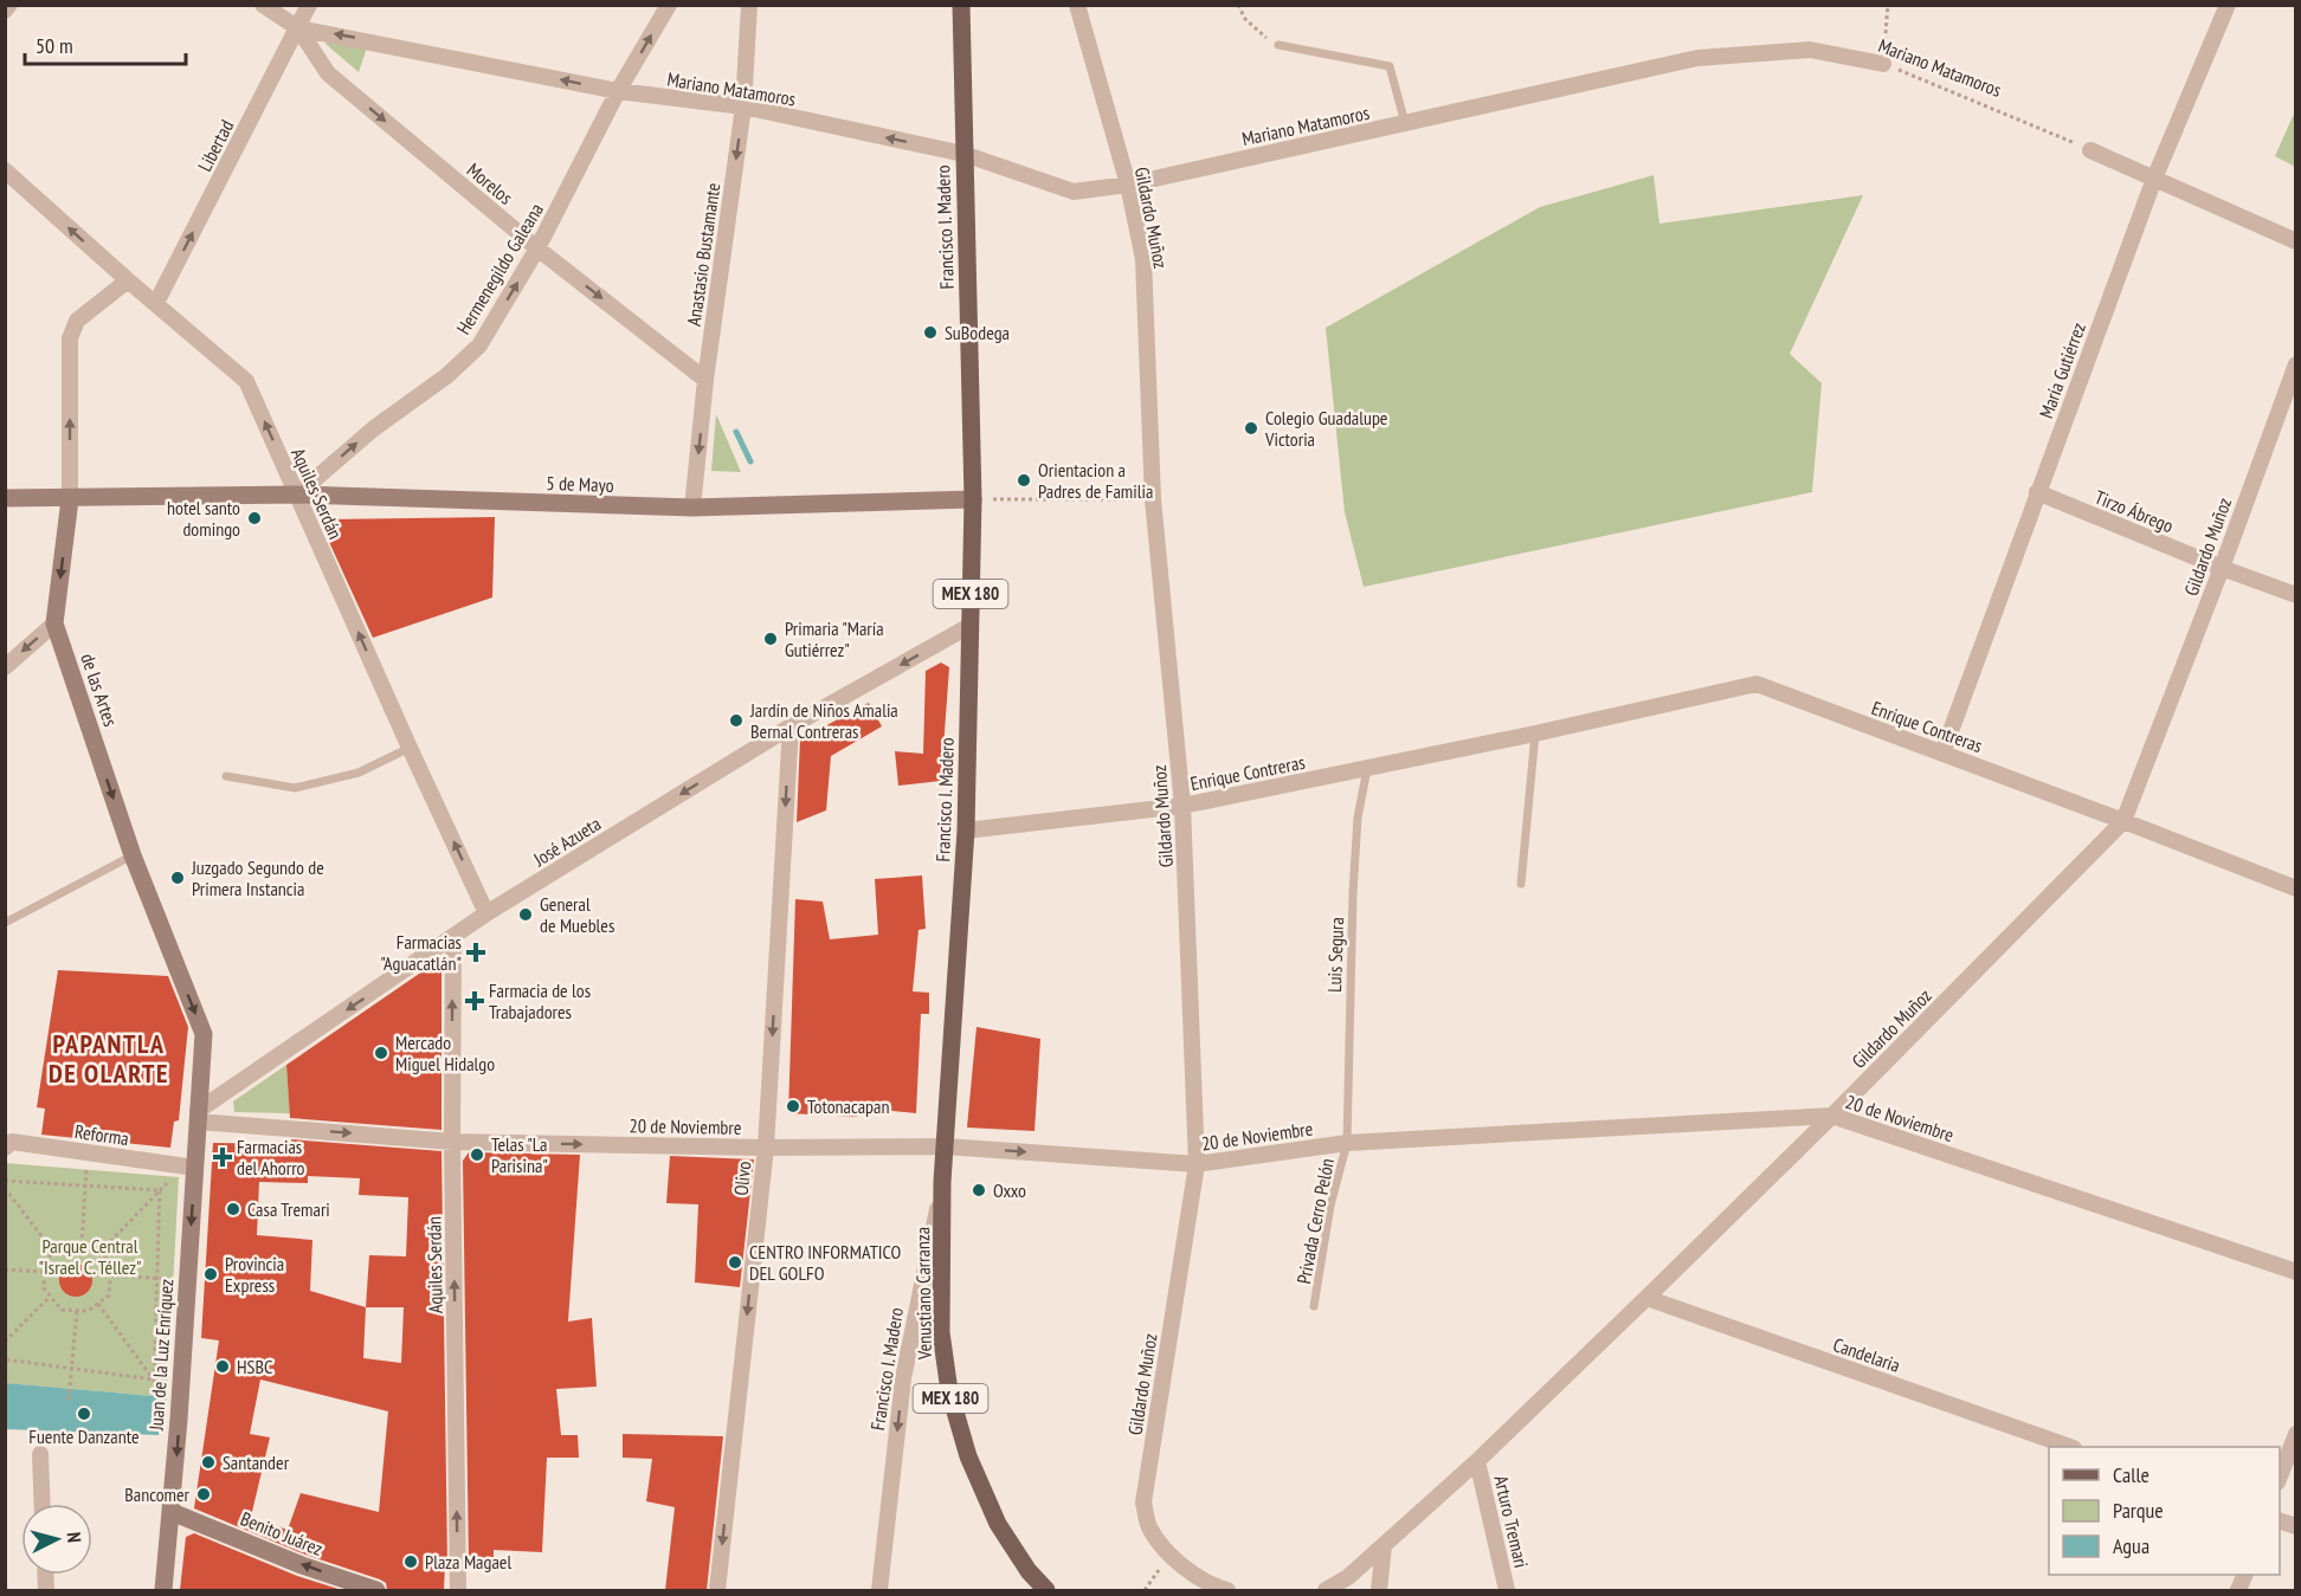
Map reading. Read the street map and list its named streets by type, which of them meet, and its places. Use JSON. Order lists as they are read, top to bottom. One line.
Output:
{"streets":{"main road":["Francisco I. Madero","MEX 180","Venustiano Carranza"],"street":["Mariano Matamoros","Libertad","Morelos","Gildardo Muñoz","Anastasio Bustamante","Hermenegildo Galeana","María Gutiérrez","5 de Mayo","Aquiles Serdán","Tirzo Ábrego","de las Artes","Enrique Contreras","José Azueta","20 de Noviembre","Reforma","Olivo","Juan de la Luz Enríquez","Candelaria","Arturo Tremari","Benito Juárez"],"lane":["Luis Segura","Privada Cerro Pelón"]},"crossings":[["Mariano Matamoros","Libertad"],["Mariano Matamoros","Morelos"],["Mariano Matamoros","Gildardo Muñoz"],["Mariano Matamoros","Francisco I. Madero"],["Mariano Matamoros","Anastasio Bustamante"],["Mariano Matamoros","Hermenegildo Galeana"],["Libertad","Morelos"],["Libertad","Aquiles Serdán"],["Morelos","Anastasio Bustamante"],["Morelos","Hermenegildo Galeana"],["Gildardo Muñoz","Tirzo Ábrego"],["Gildardo Muñoz","Enrique Contreras"],["Gildardo Muñoz","20 de Noviembre"],["Gildardo Muñoz","Candelaria"],["Gildardo Muñoz","Arturo Tremari"],["Francisco I. Madero","5 de Mayo"],["Francisco I. Madero","Enrique Contreras"],["Francisco I. Madero","José Azueta"],["Francisco I. Madero","20 de Noviembre"],["Francisco I. Madero","Venustiano Carranza"],["Anastasio Bustamante","5 de Mayo"],["Hermenegildo Galeana","5 de Mayo"],["Hermenegildo Galeana","Aquiles Serdán"],["María Gutiérrez","Tirzo Ábrego"],["María Gutiérrez","Enrique Contreras"],["5 de Mayo","Aquiles Serdán"],["5 de Mayo","de las Artes"],["Aquiles Serdán","de las Artes"],["Aquiles Serdán","José Azueta"],["Aquiles Serdán","20 de Noviembre"],["de las Artes","José Azueta"],["de las Artes","20 de Noviembre"],["de las Artes","Juan de la Luz Enríquez"],["Enrique Contreras","Luis Segura"],["José Azueta","20 de Noviembre"],["José Azueta","Olivo"],["José Azueta","Juan de la Luz Enríquez"],["Luis Segura","20 de Noviembre"],["Luis Segura","Privada Cerro Pelón"],["20 de Noviembre","Olivo"],["20 de Noviembre","Privada Cerro Pelón"],["20 de Noviembre","Juan de la Luz Enríquez"],["Reforma","Juan de la Luz Enríquez"],["Juan de la Luz Enríquez","Benito Juárez"]],"one_way":["Libertad","Morelos","Anastasio Bustamante","Hermenegildo Galeana","Aquiles Serdán","José Azueta","20 de Noviembre","Olivo","Juan de la Luz Enríquez","Benito Juárez"],"districts":["PAPANTLA DE OLARTE"],"parks":["Parque Central \"Israel C. Téllez\""],"places":{"other":["SuBodega","Colegio Guadalupe Victoria","Orientacion a Padres de Familia","hotel santo domingo","Primaria \"María Gutiérrez\"","Jardín de Niños Amalia Bernal Contreras","Juzgado Segundo de Primera Instancia","General de Muebles","Mercado Miguel Hidalgo","Totonacapan","Telas \"La Parisina\"","Oxxo","Casa Tremari","CENTRO INFORMATICO DEL GOLFO","Provincia Express","HSBC","Fuente Danzante","Santander","Bancomer","Plaza Magael"],"health":["Farmacias \"Aguacatlán\"","Farmacia de los Trabajadores","Farmacias del Ahorro"]},"legend":["Calle","Parque","Agua"],"scale_bar":"50 m","north":"right"}
